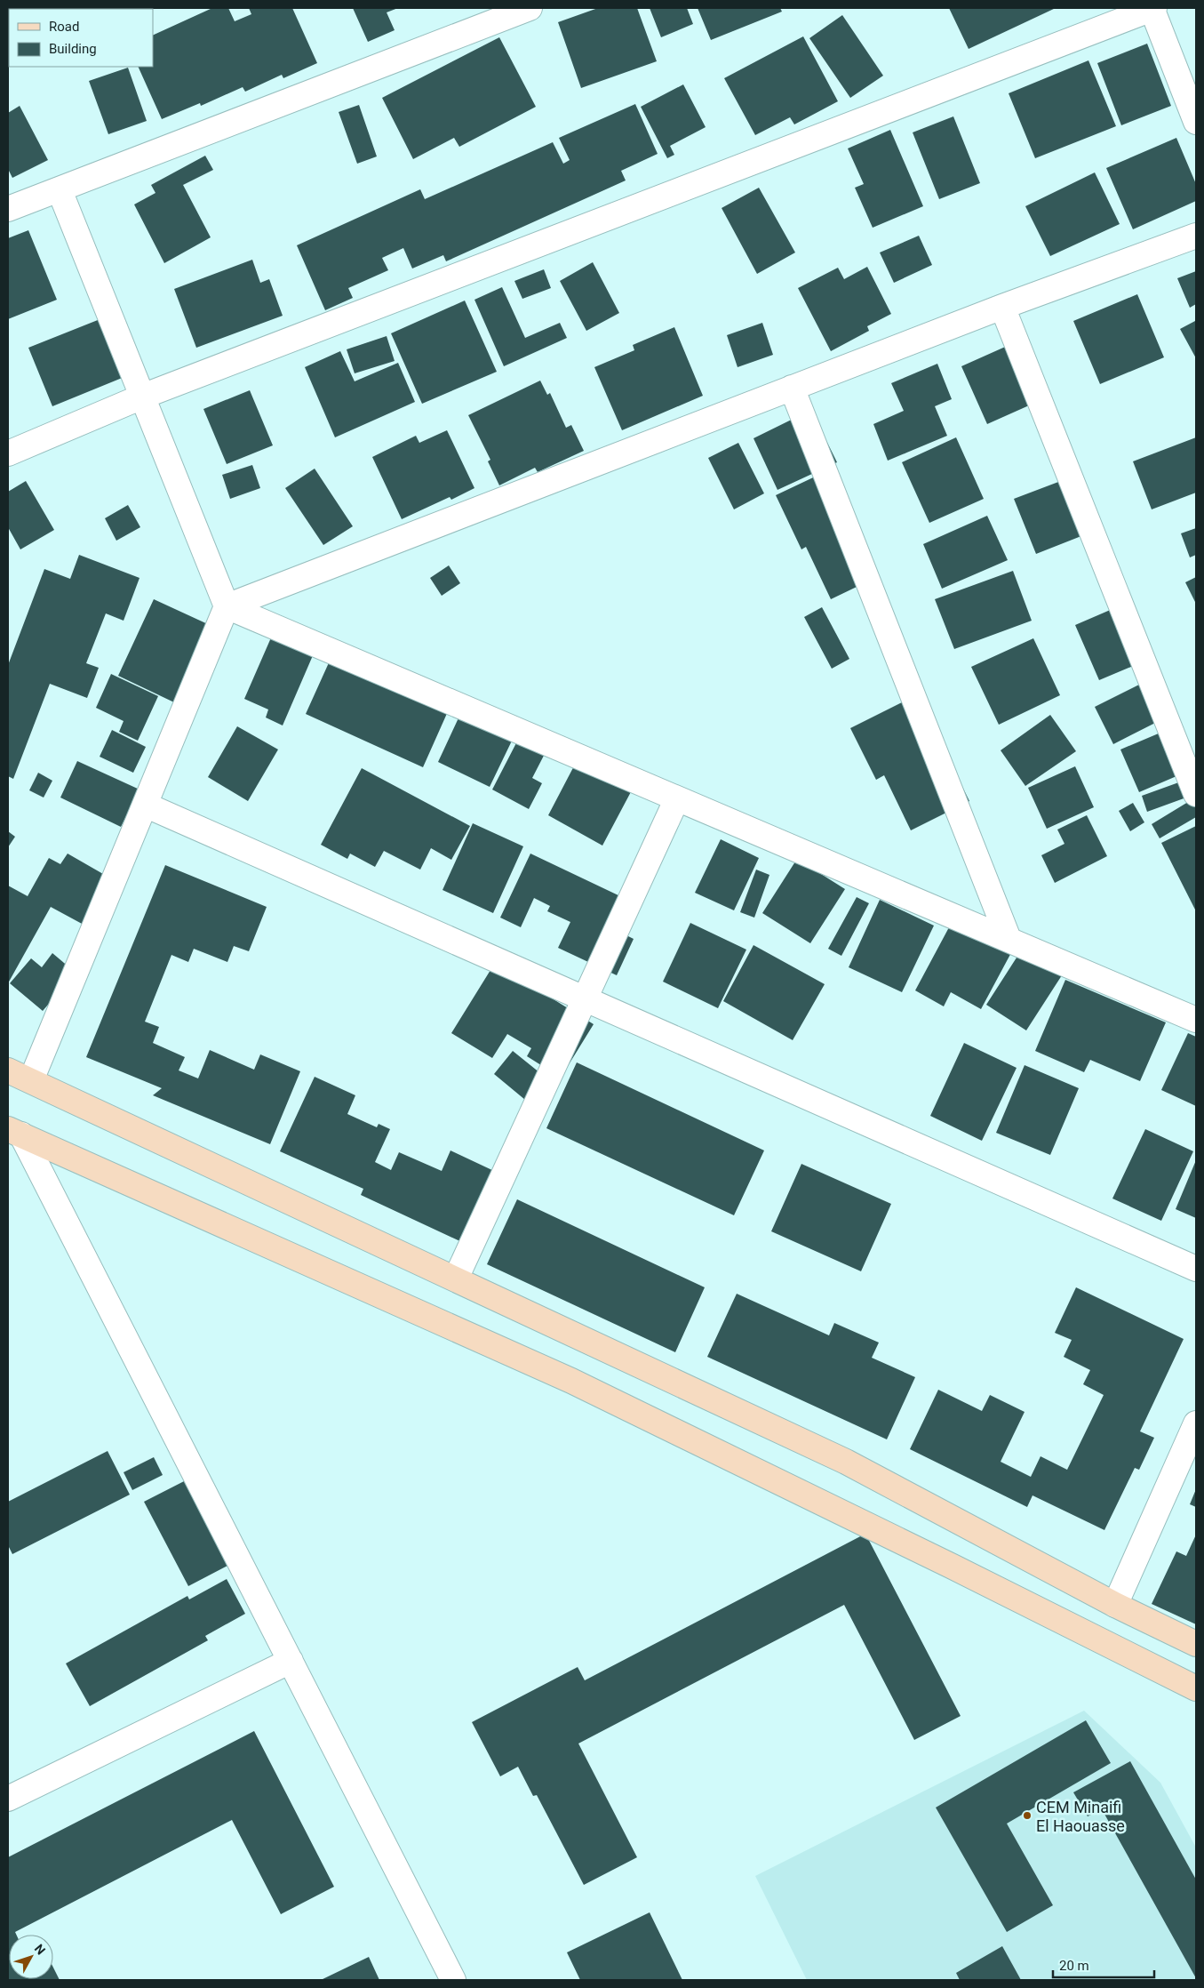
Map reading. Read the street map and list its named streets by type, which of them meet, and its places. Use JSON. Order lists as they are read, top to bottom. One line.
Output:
{"places":["CEM Minaifi El Haouasse"],"legend":["Road","Building"],"scale_bar":"20 m","north":"top right"}
